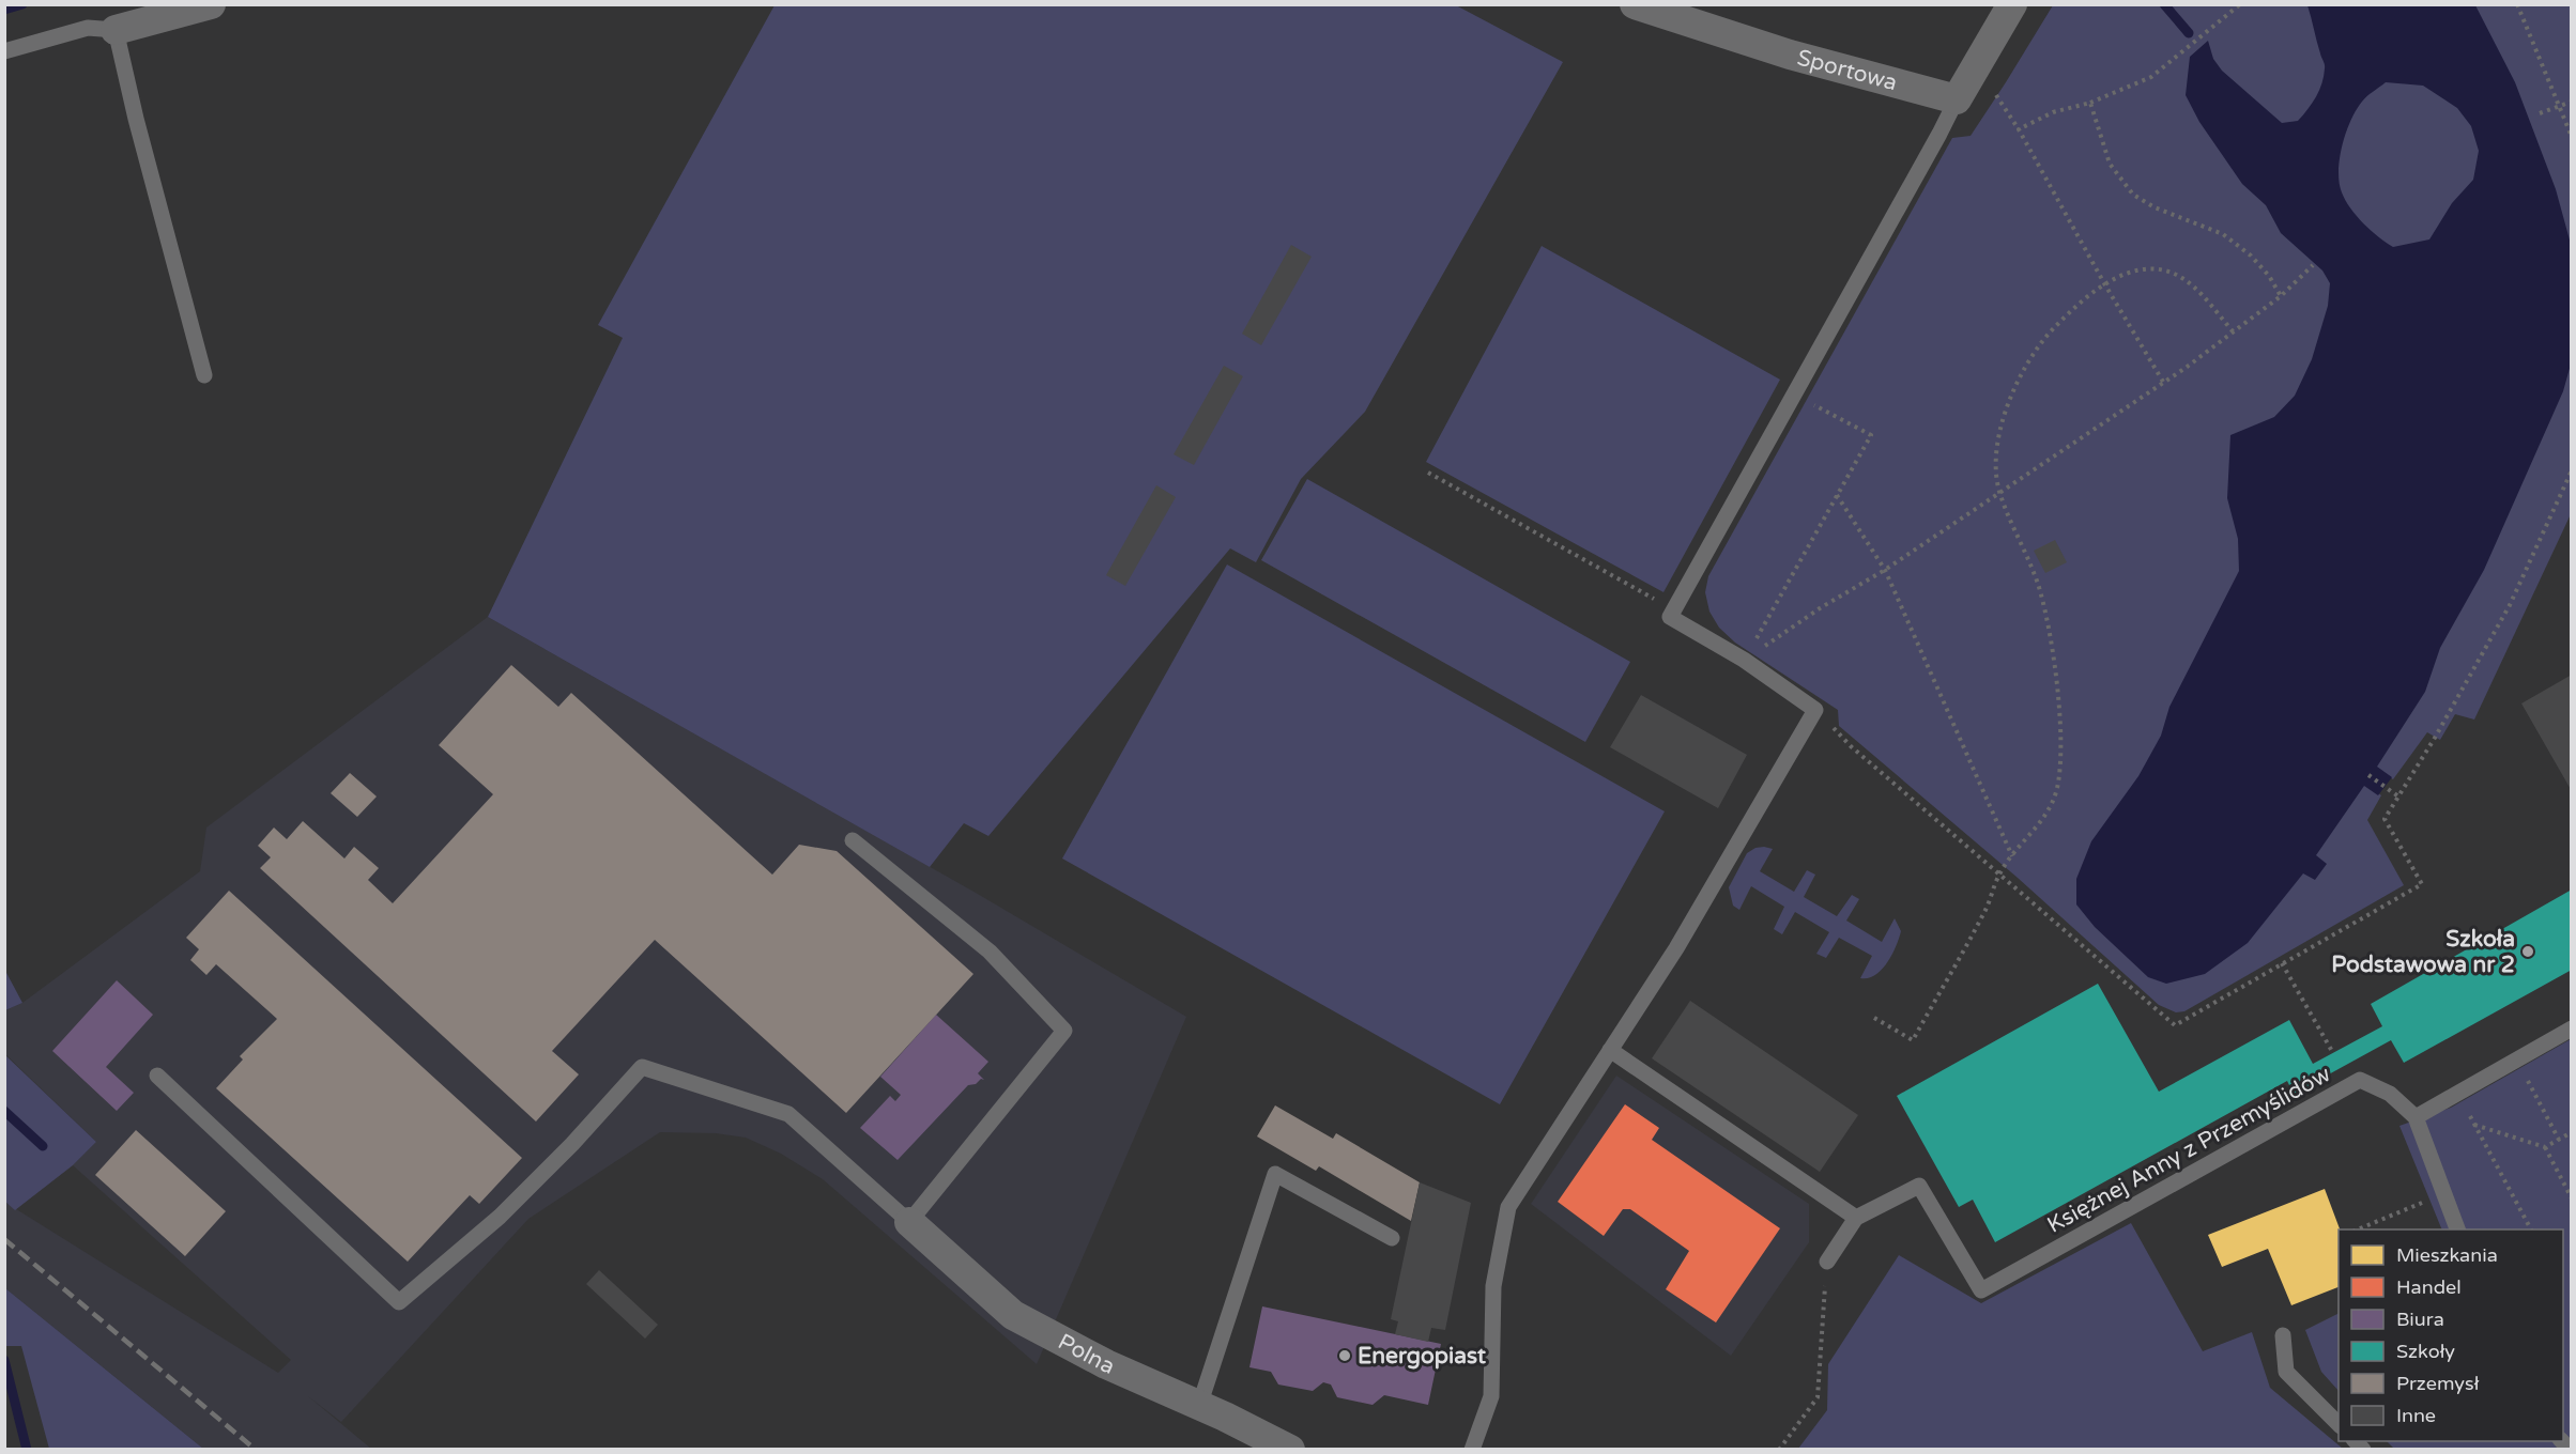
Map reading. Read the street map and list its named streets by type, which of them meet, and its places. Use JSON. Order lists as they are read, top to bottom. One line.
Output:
{"streets":{"street":["Sportowa","Polna"],"lane":["Księżnej Anny z Przemyślidów"]},"places":["Szkoła Podstawowa nr 2","Energopiast"],"legend":["Mieszkania","Handel","Biura","Szkoły","Przemysł","Inne"]}
